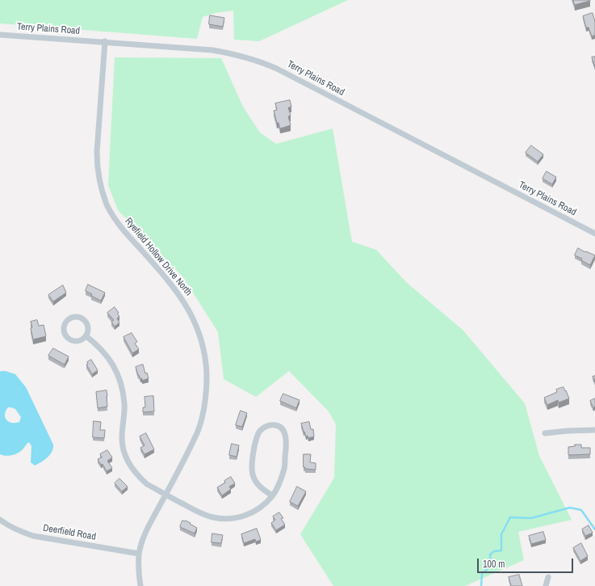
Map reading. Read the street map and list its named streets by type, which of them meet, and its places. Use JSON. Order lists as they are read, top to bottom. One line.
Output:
{"streets":{"street":["Terry Plains Road","Ryefield Hollow Drive North","Deerfield Road"]},"crossings":[["Terry Plains Road","Ryefield Hollow Drive North"],["Ryefield Hollow Drive North","Deerfield Road"]],"scale_bar":"100 m"}
